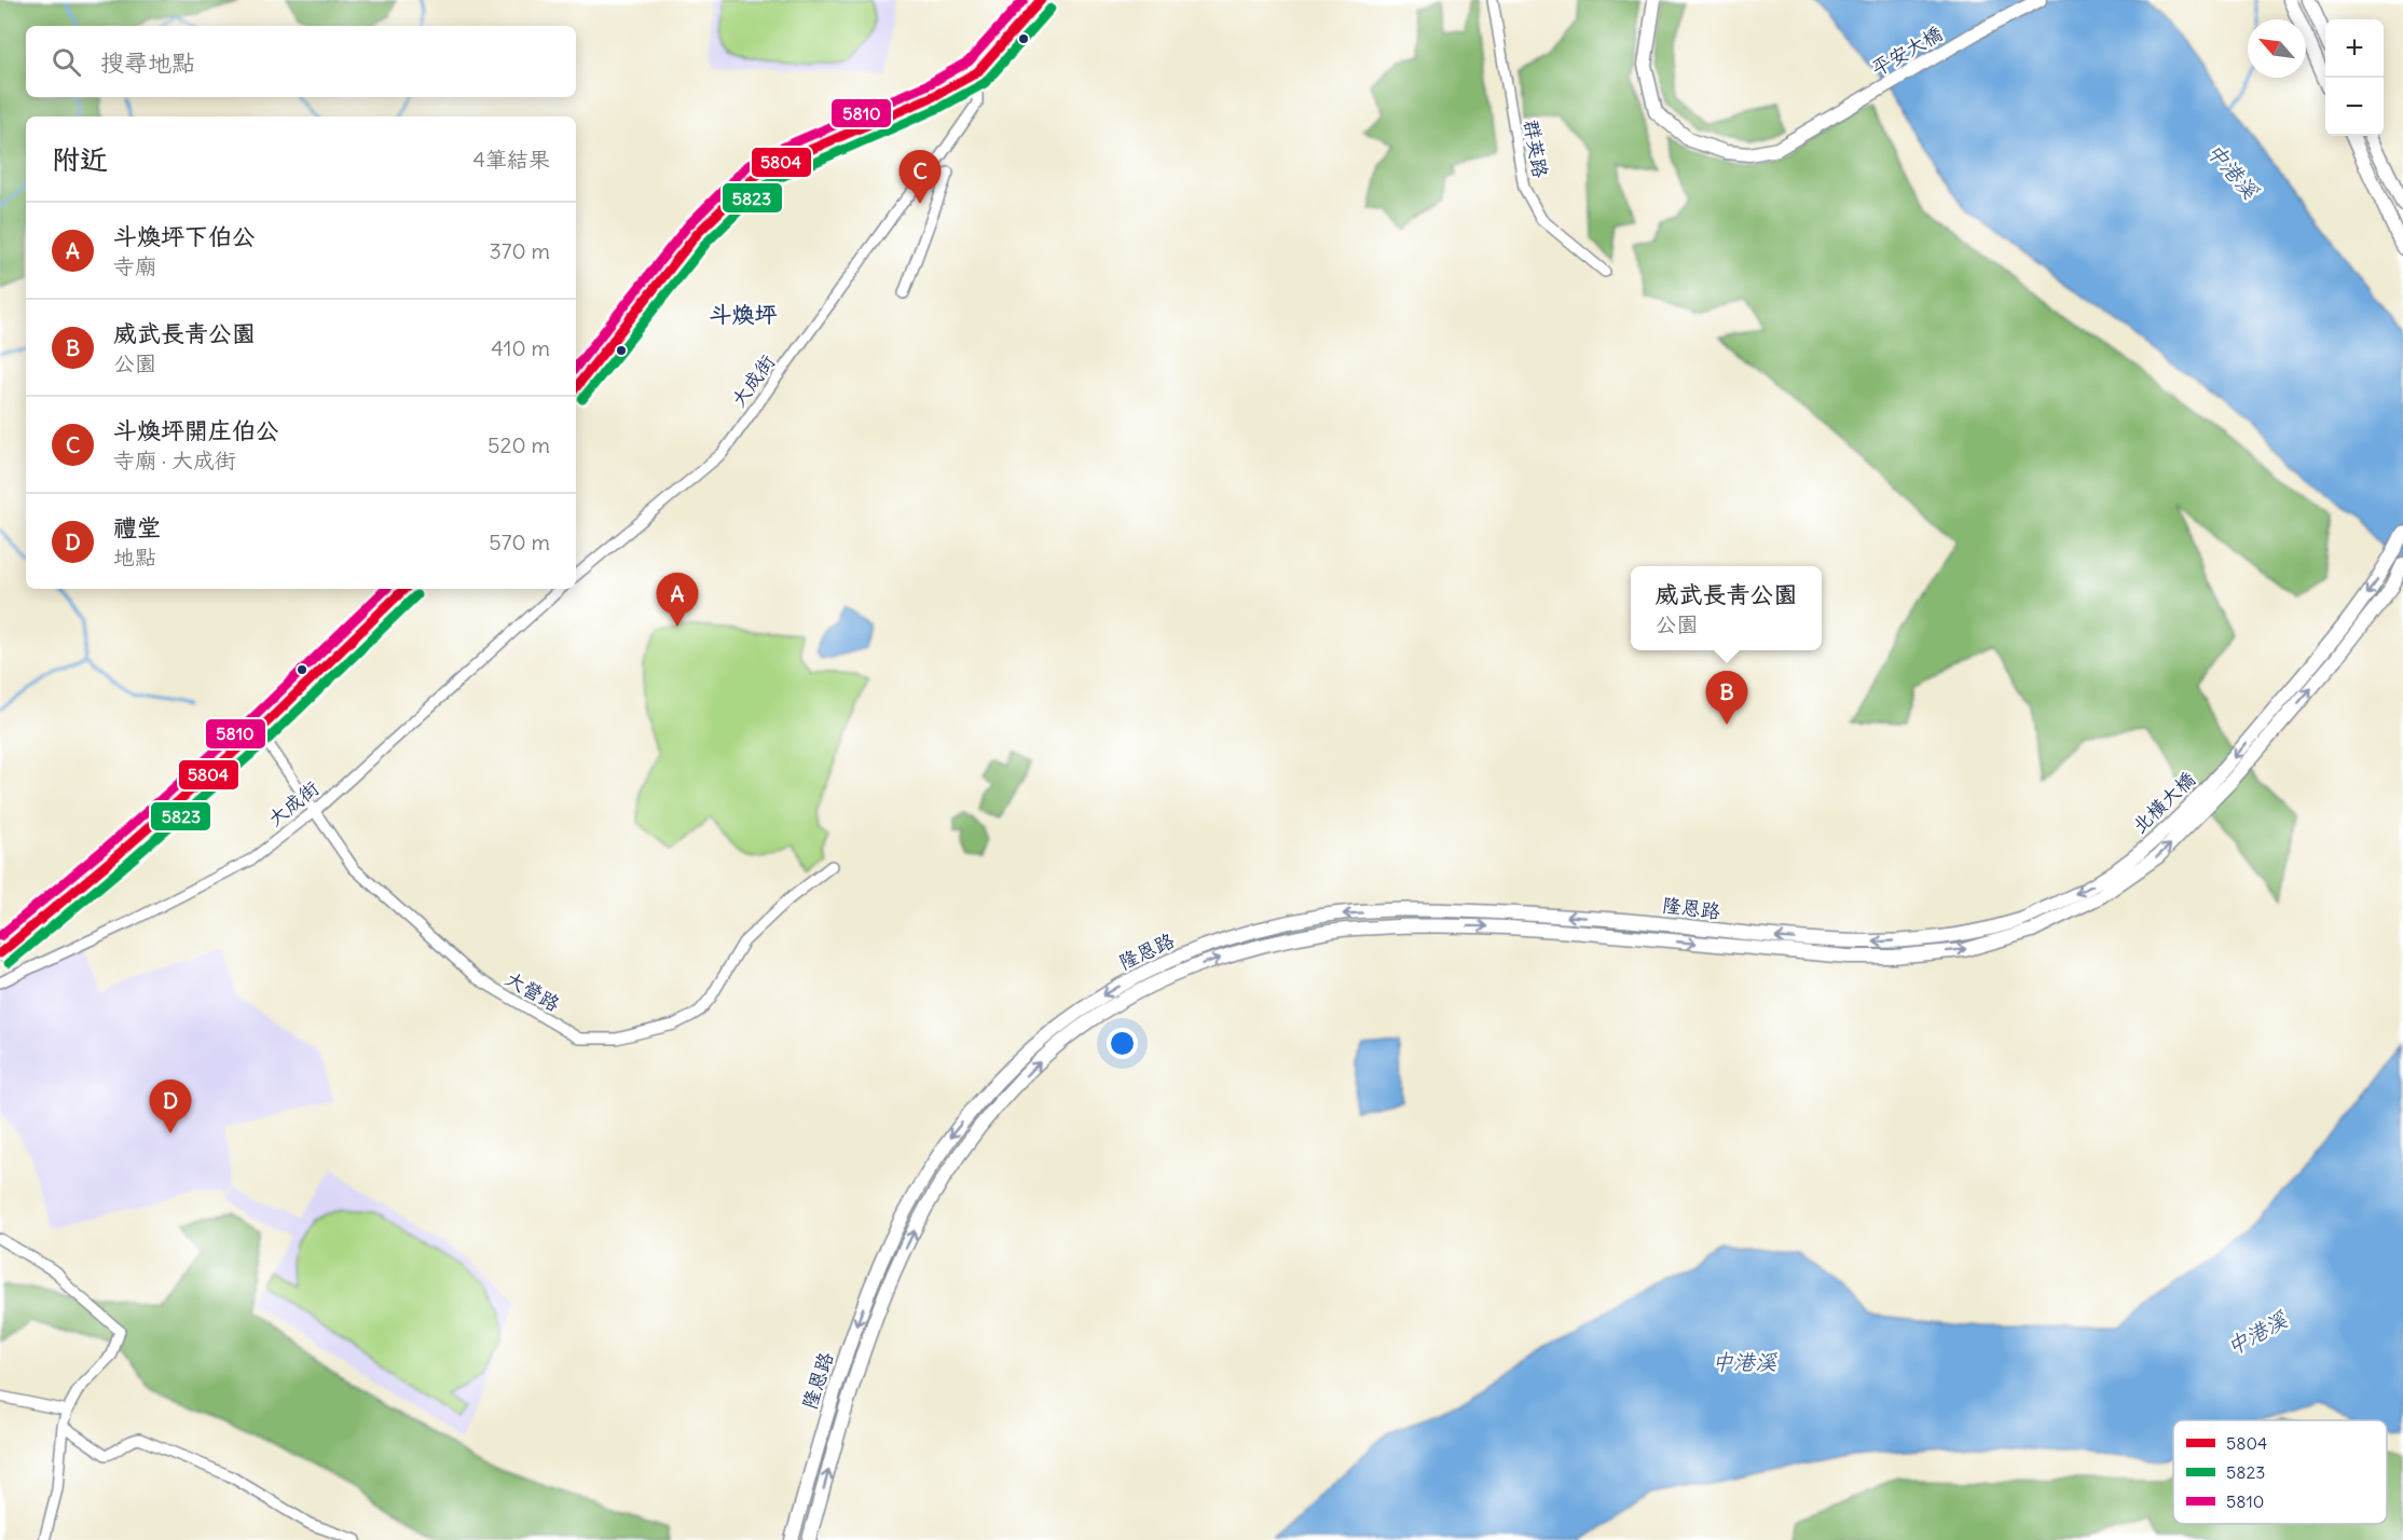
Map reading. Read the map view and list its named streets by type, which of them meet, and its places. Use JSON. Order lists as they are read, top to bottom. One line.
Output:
{"streets":{"main road":["平安大橋","北橫大橋","隆恩路"],"street":["群英路","大成街","大營路"]},"crossings":[["大成街","大營路"],["北橫大橋","隆恩路"]],"districts":["斗煥坪"],"water":["中港溪"],"lines":["transit line 5804","transit line 5810","transit line 5823"],"legend":["5804","5823","5810"],"north":"top left","page":{"map_buttons":["+","−"],"search":"搜尋地點","heading":["附近","4筆結果"],"pins":["C","A","B","D"],"list":[{"mark":"A","name":"斗煥坪下伯公","note":"寺廟","value":"370 m"},{"mark":"B","name":"威武長青公園","note":"公園","value":"410 m"},{"mark":"C","name":"斗煥坪開庄伯公","note":"寺廟 · 大成街","value":"520 m"},{"mark":"D","name":"禮堂","note":"地點","value":"570 m"}],"popup":["威武長青公園","公園"]}}
